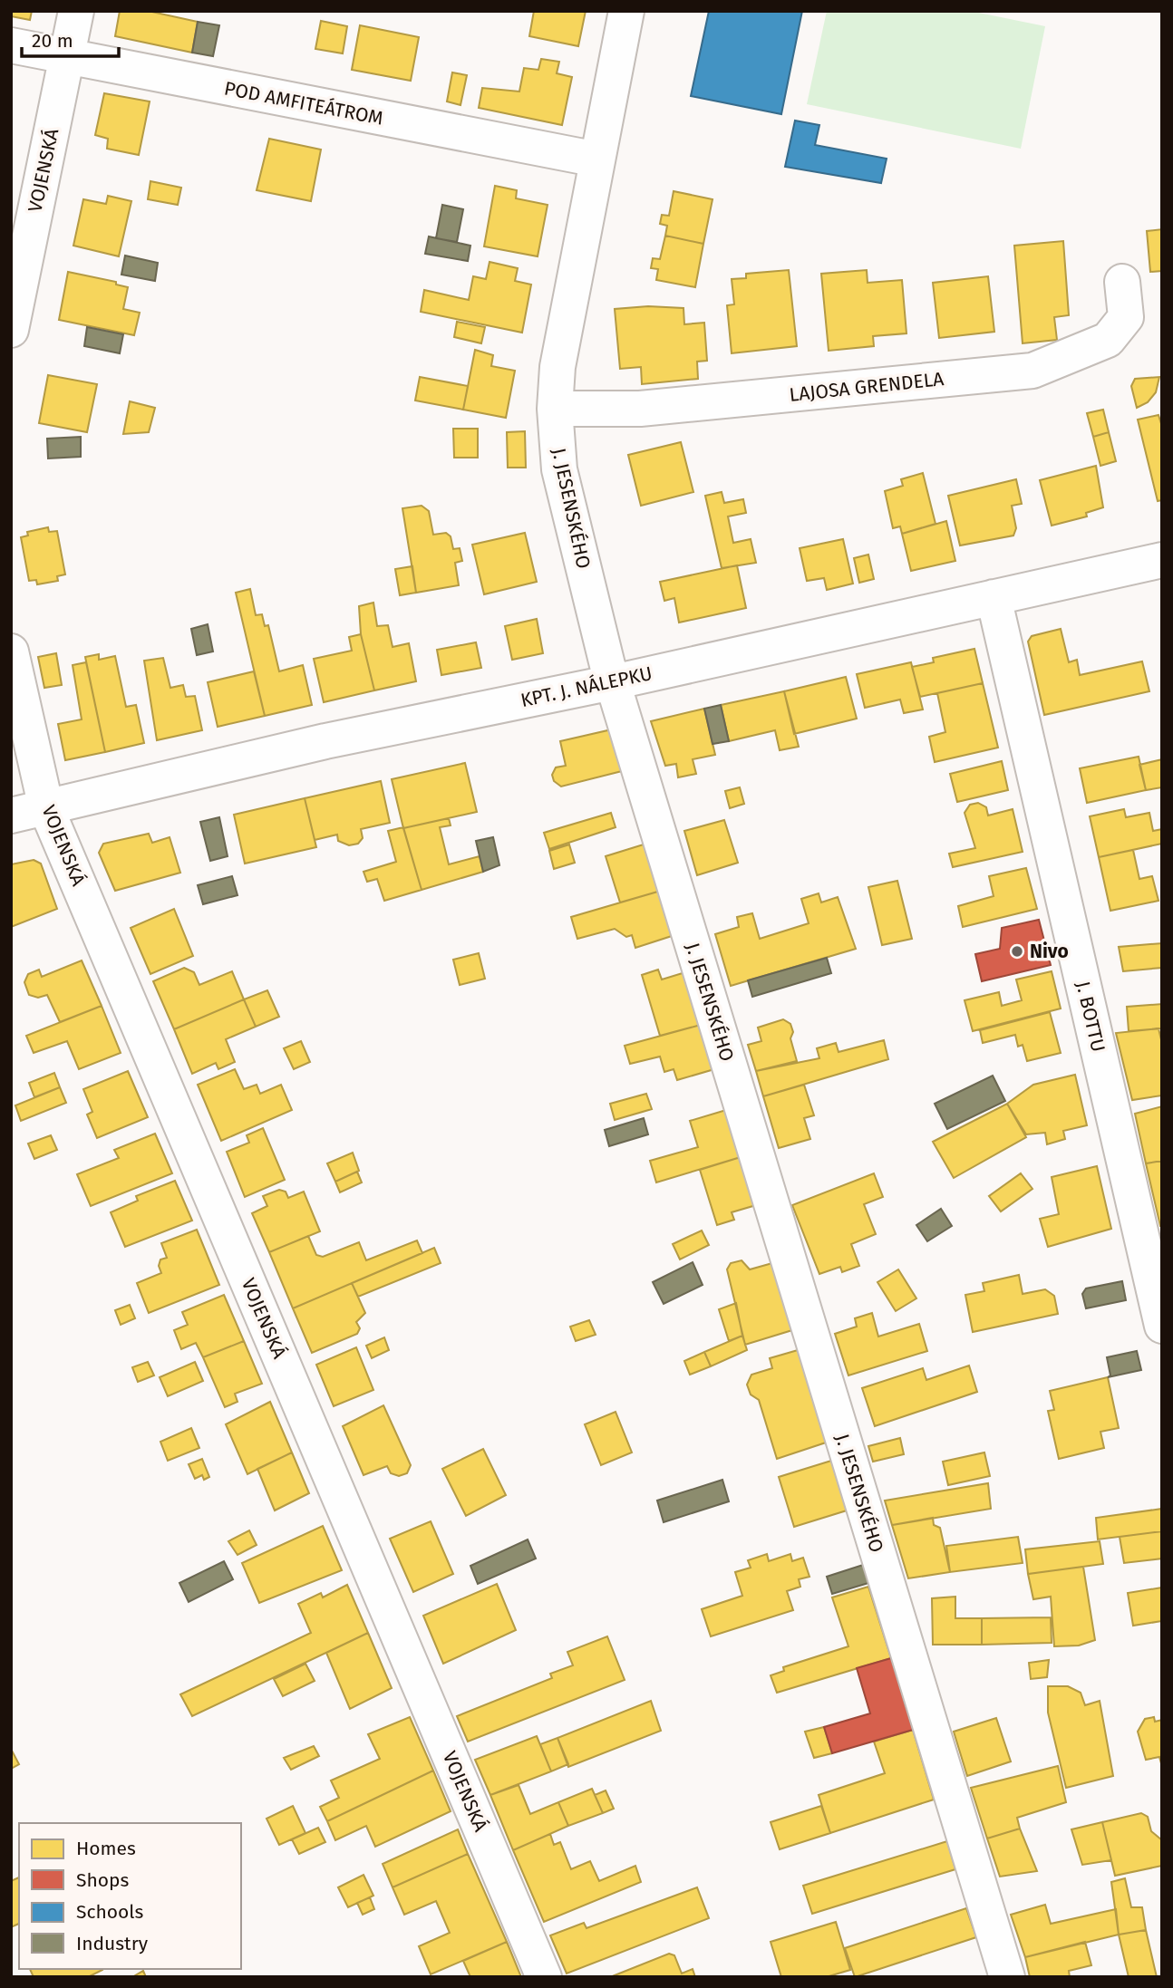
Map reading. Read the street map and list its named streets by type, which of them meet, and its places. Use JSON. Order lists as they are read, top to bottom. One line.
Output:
{"streets":{"street":["POD AMFITEÁTROM","VOJENSKÁ","LAJOSA GRENDELA","J. JESENSKÉHO","KPT. J. NÁLEPKU","J. BOTTU"]},"crossings":[["POD AMFITEÁTROM","VOJENSKÁ"],["POD AMFITEÁTROM","J. JESENSKÉHO"],["VOJENSKÁ","KPT. J. NÁLEPKU"],["LAJOSA GRENDELA","J. JESENSKÉHO"],["J. JESENSKÉHO","KPT. J. NÁLEPKU"],["KPT. J. NÁLEPKU","J. BOTTU"]],"places":["Nivo"],"legend":["Homes","Shops","Schools","Industry"],"scale_bar":"20 m"}
